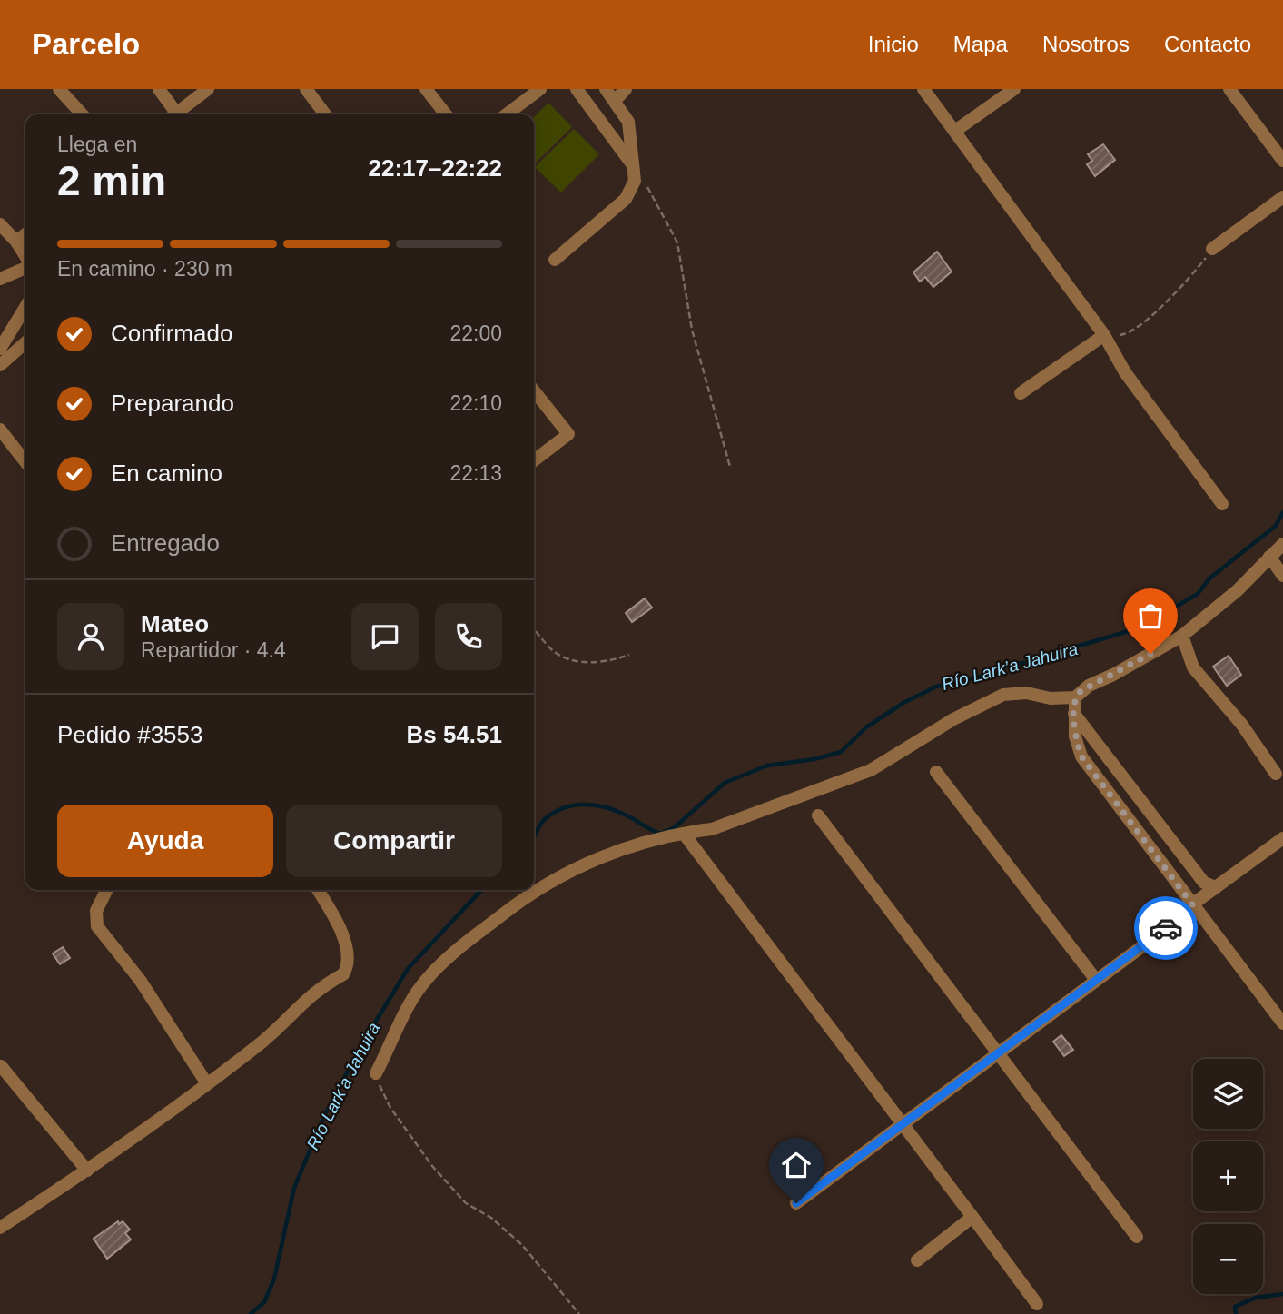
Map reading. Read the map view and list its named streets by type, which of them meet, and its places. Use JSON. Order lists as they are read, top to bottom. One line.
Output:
{"water":["Río Lark’a Jahuira"],"page":{"header":"Parcelo","nav":["Inicio","Mapa","Nosotros","Contacto"],"heading":["2 min","Llega en","22:17–22:22"],"panel":["Mateo","Repartidor · 4.4","Pedido #3553","Bs 54.51"],"bar":"En camino · 230 m","list":[["Confirmado","22:00"],["Preparando","22:10"],["En camino","22:13"],"Entregado"],"buttons":["Ayuda","Compartir"],"map_buttons":["+","−"]}}
